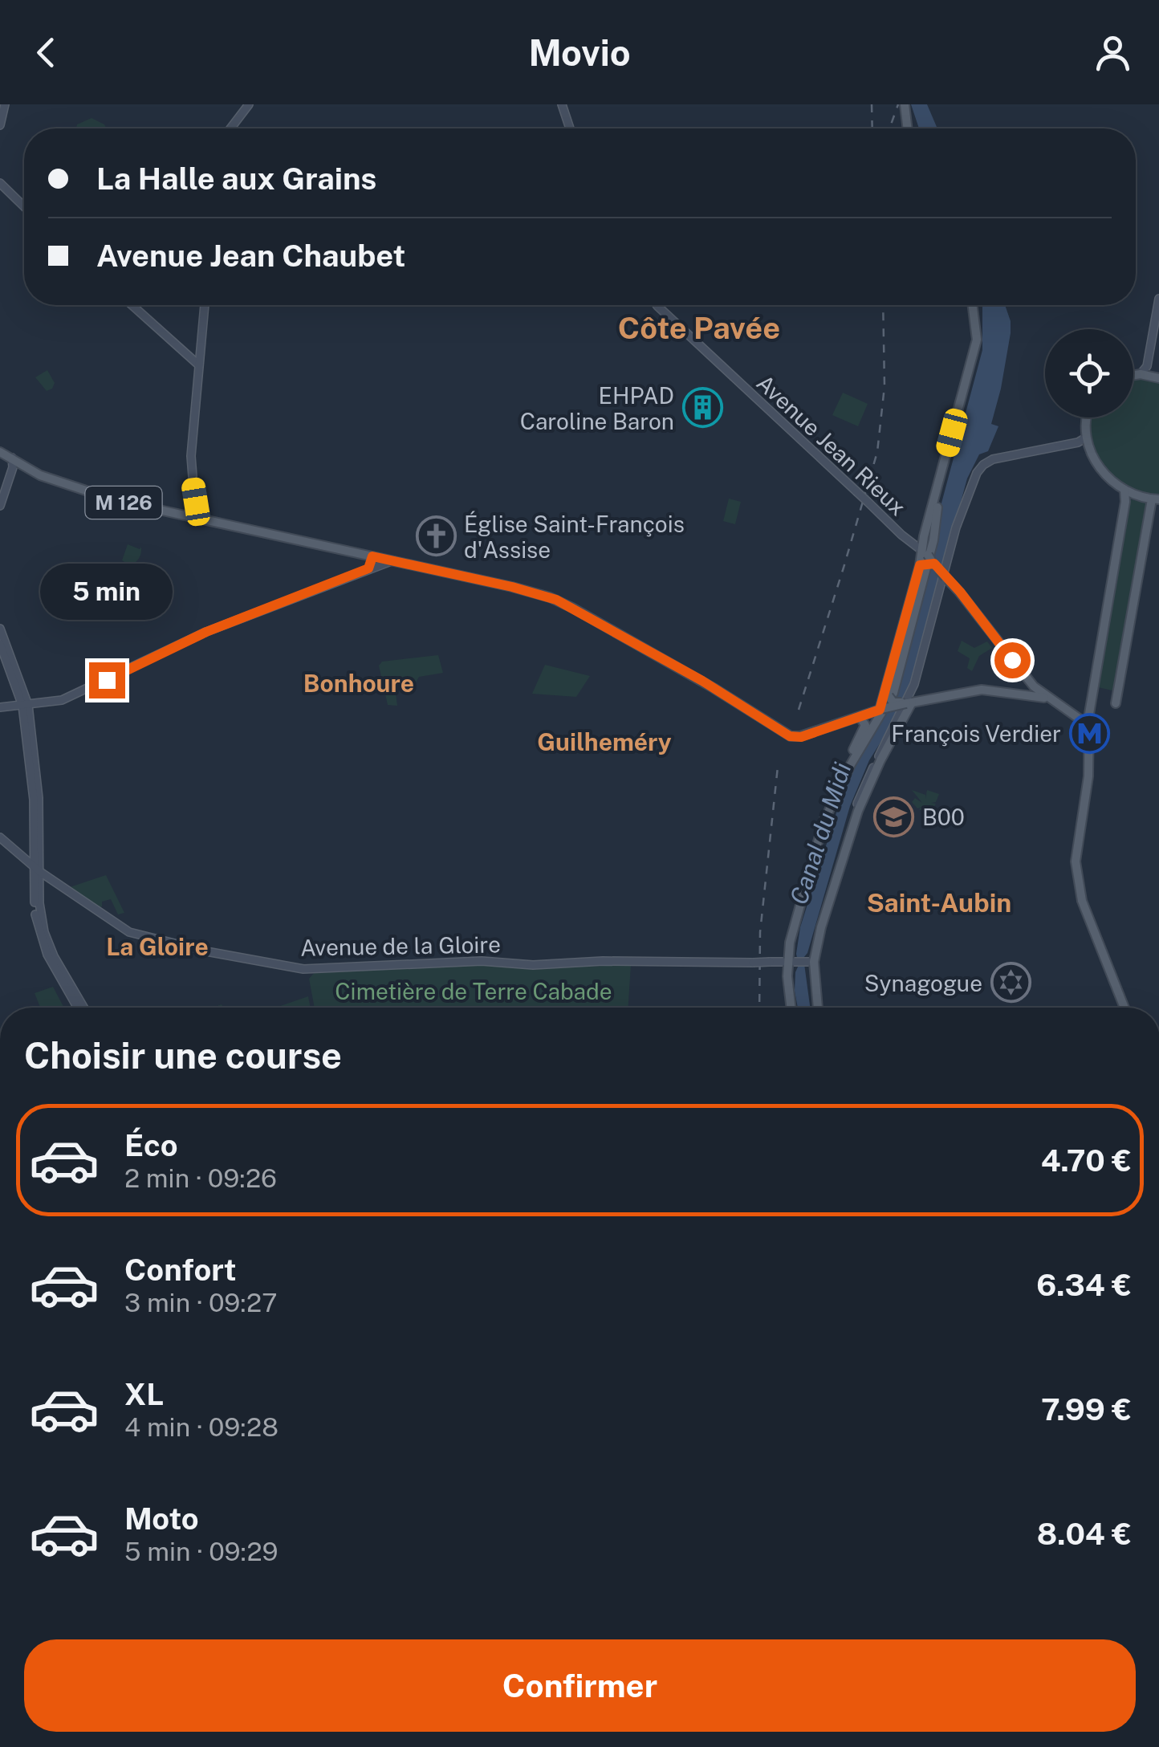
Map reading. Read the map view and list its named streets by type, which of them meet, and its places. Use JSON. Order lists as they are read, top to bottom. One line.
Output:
{"streets":{"main road":["Avenue Jean Rieux","M 126","Avenue de la Gloire"]},"districts":["Côte Pavée","Bonhoure","Guilheméry","Saint-Aubin","La Gloire"],"water":["Canal du Midi"],"parks":["Cimetière de Terre Cabade"],"places":{"building":["EHPAD Caroline Baron"],"church":["Église Saint-François d'Assise"],"metro station":["François Verdier"],"school or university":["B00"],"synagogue":["Synagogue"]},"page":{"header":"Movio","banner":["La Halle aux Grains","Avenue Jean Chaubet"],"bubble":"5 min","heading":"Choisir une course","list":[{"name":"Éco","note":"2 min · 09:26","value":"4.70 €"},{"name":"Confort","note":"3 min · 09:27","value":"6.34 €"},{"name":"XL","note":"4 min · 09:28","value":"7.99 €"},{"name":"Moto","note":"5 min · 09:29","value":"8.04 €"}],"buttons":"Confirmer"}}
